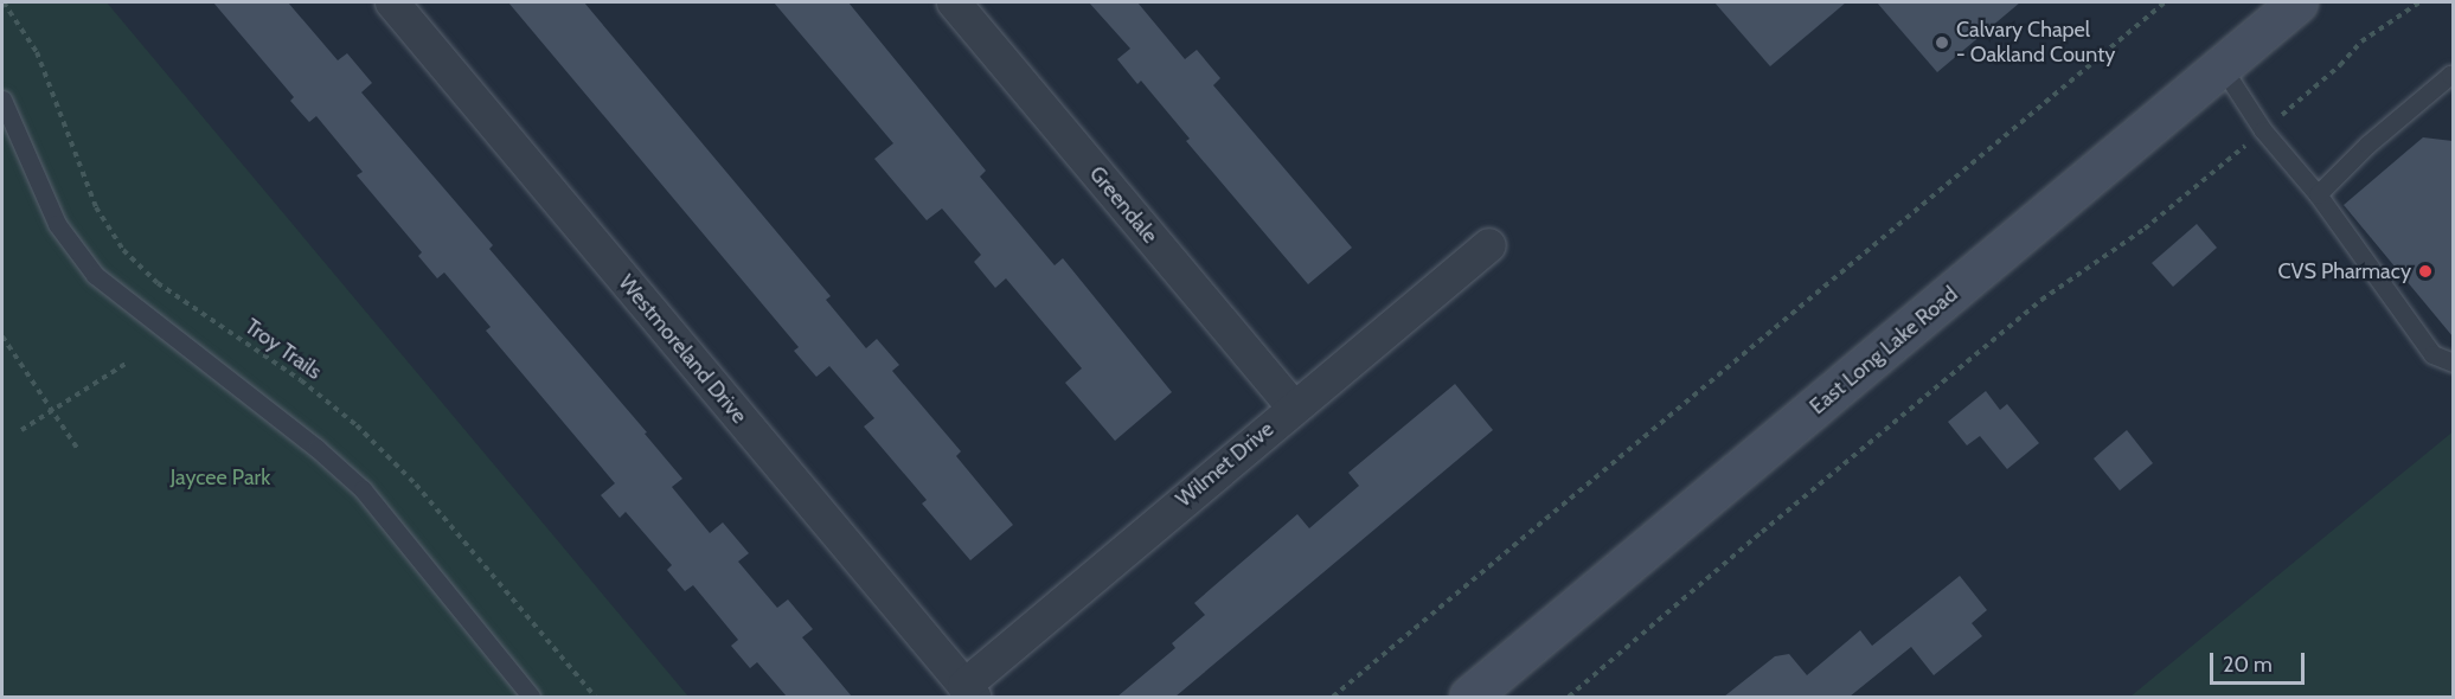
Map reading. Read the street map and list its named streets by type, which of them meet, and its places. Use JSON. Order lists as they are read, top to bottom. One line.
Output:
{"streets":{"main road":["East Long Lake Road"],"street":["Greendale","Westmoreland Drive","Wilmet Drive"],"path":["Troy Trails"]},"crossings":[["Greendale","Wilmet Drive"],["Westmoreland Drive","Wilmet Drive"]],"parks":["Jaycee Park"],"places":["Calvary Chapel - Oakland County","CVS Pharmacy"],"scale_bar":"20 m"}
